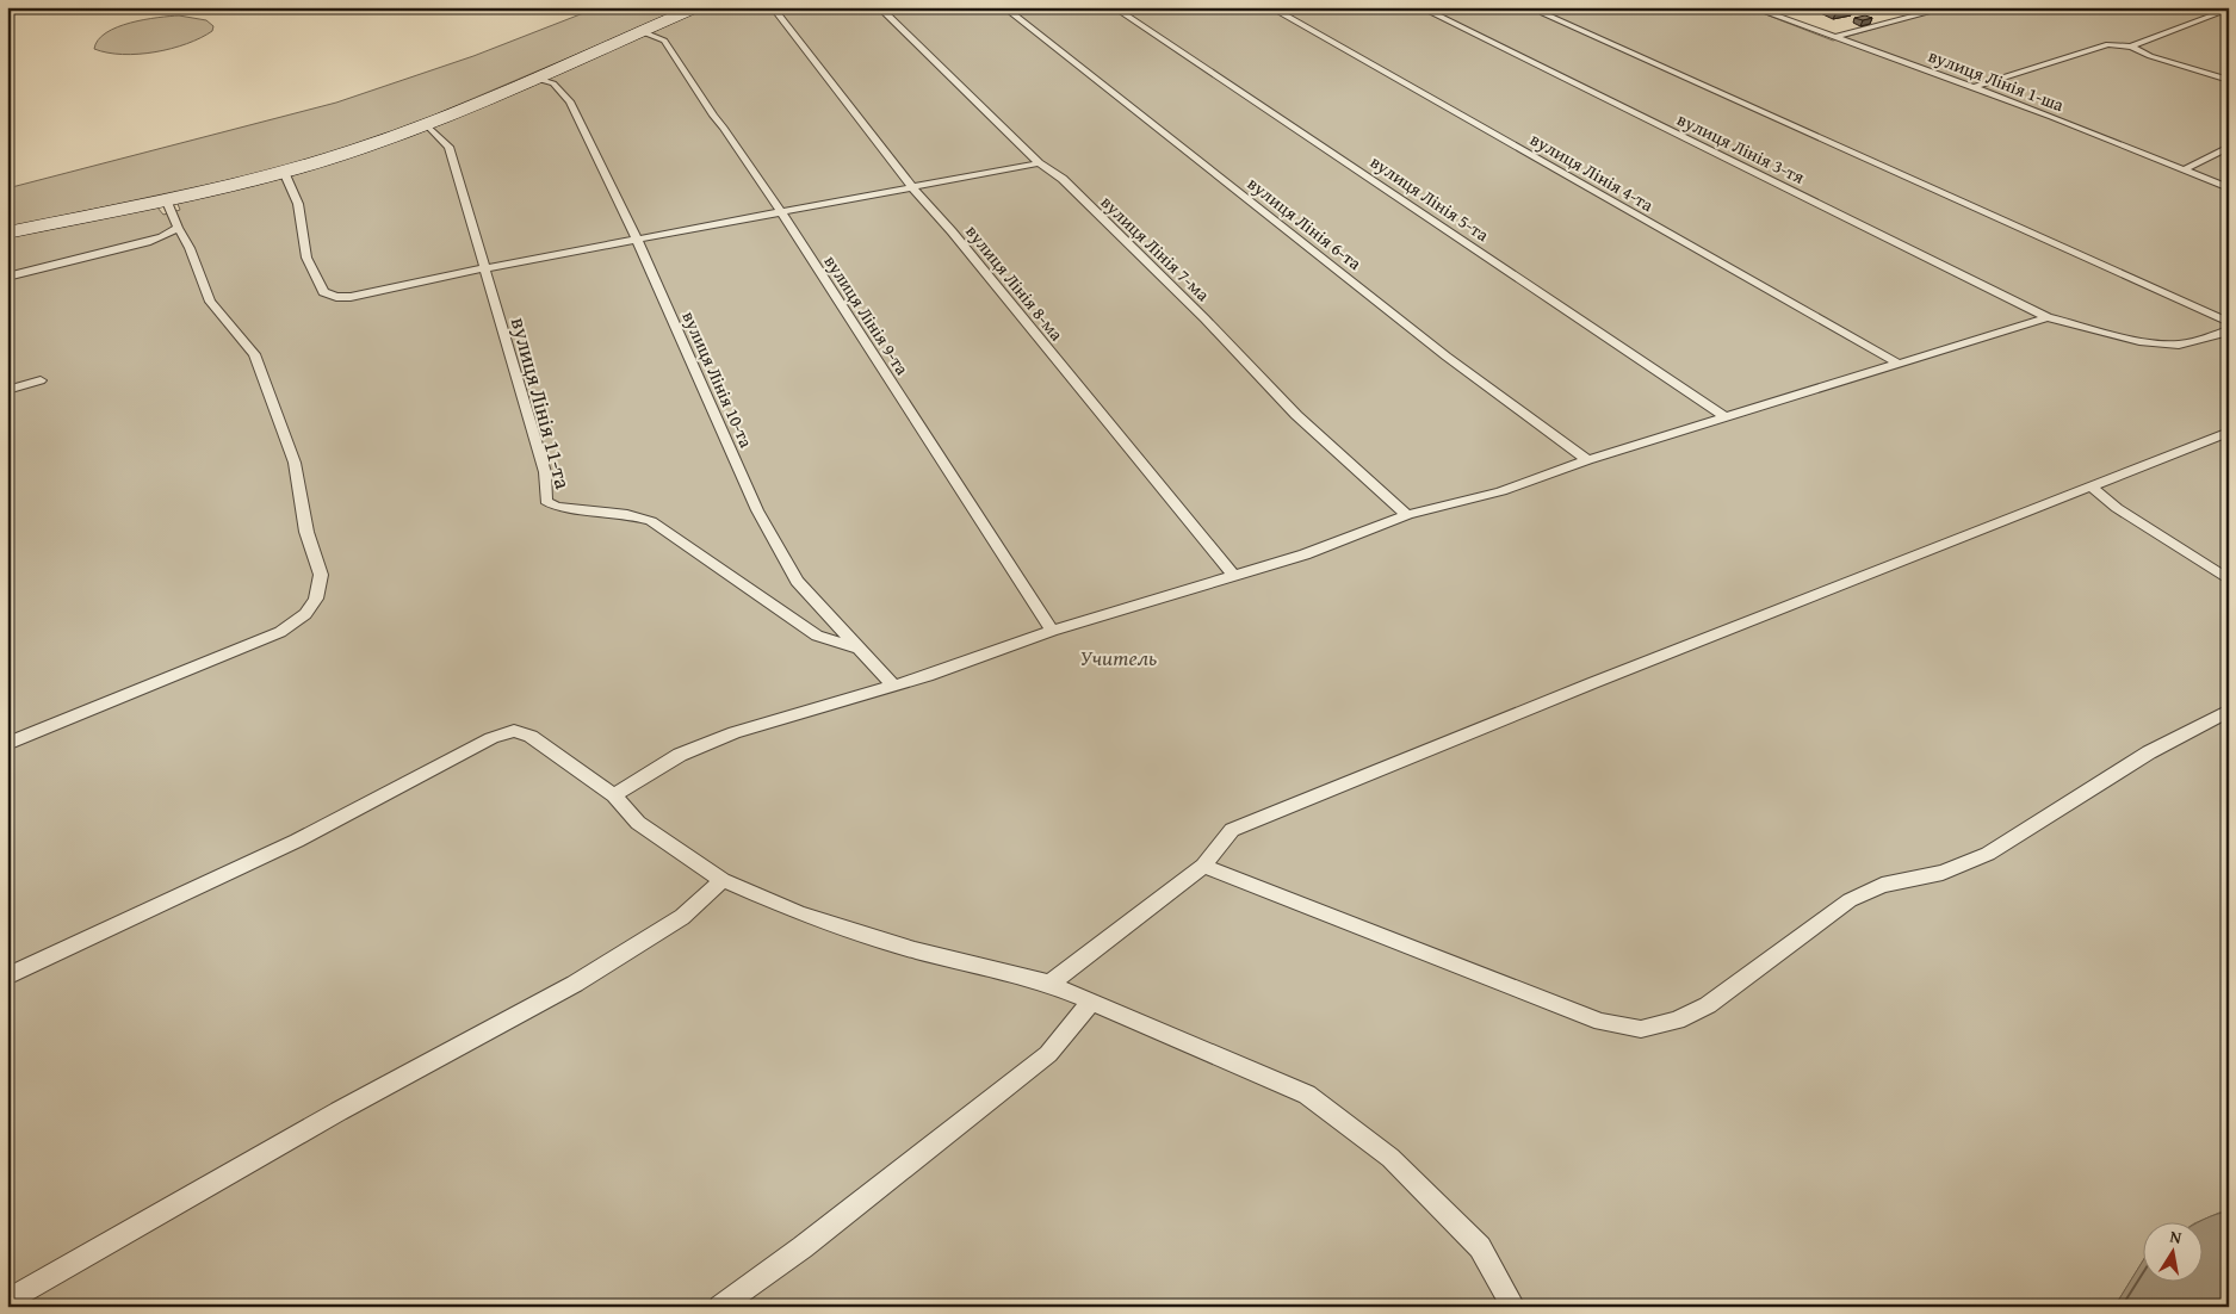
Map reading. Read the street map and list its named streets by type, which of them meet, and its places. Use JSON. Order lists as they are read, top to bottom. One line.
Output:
{"streets":{"lane":["вулиця Лінія 1-ша","вулиця Лінія 3-тя","вулиця Лінія 4-та","вулиця Лінія 5-та","вулиця Лінія 6-та","вулиця Лінія 7-ма","вулиця Лінія 8-ма","вулиця Лінія 9-та","вулиця Лінія 10-та","вулиця Лінія 11-та"]},"crossings":[["вулиця Лінія 10-та","вулиця Лінія 11-та"]],"parks":["Учитель"],"north":"top"}
